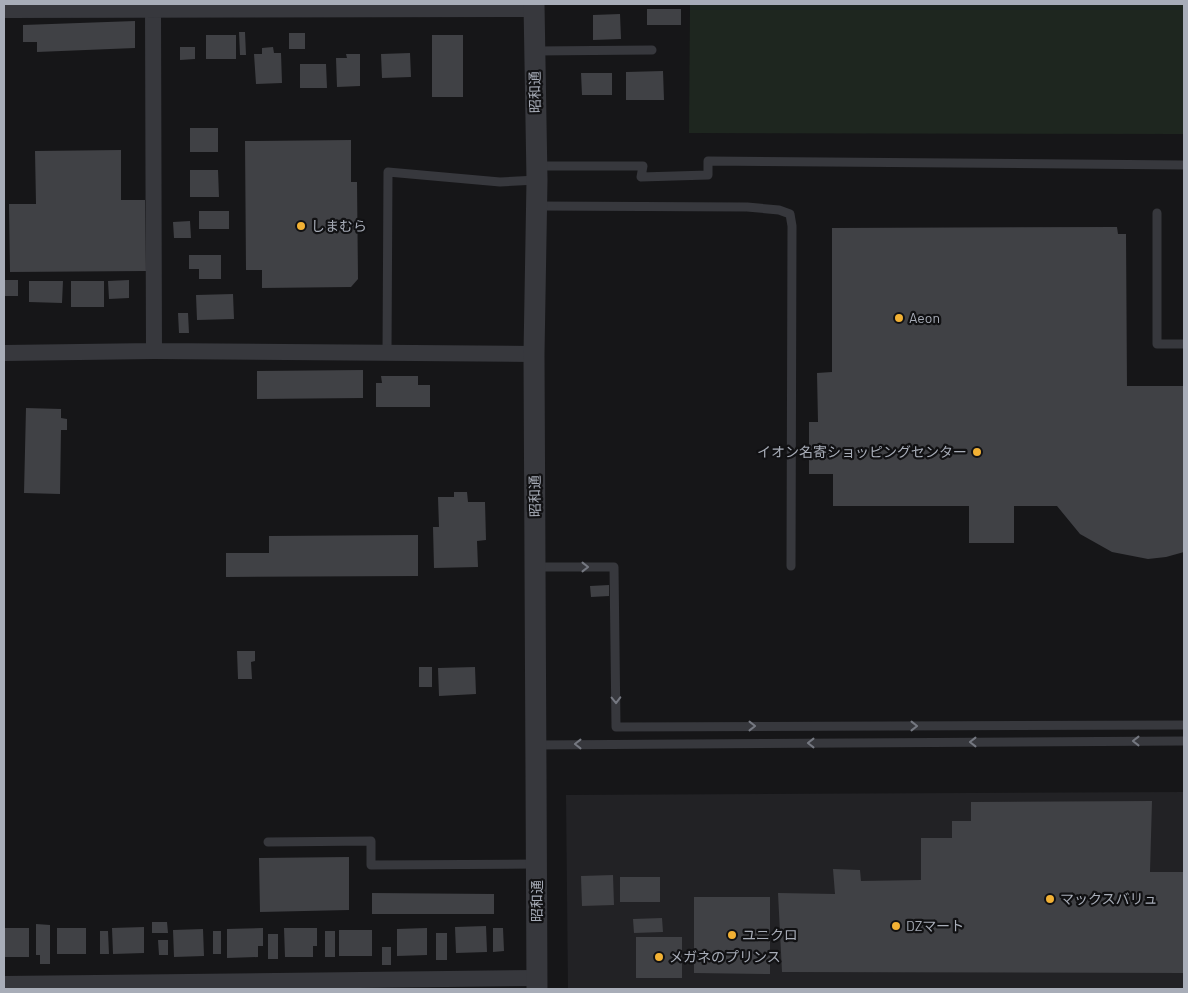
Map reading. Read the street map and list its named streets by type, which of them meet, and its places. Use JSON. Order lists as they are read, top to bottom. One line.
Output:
{"streets":{"street":["昭和通"]},"places":["しまむら","Aeon","イオン名寄ショッピングセンター","マックスバリュ","DZマート","ユニクロ","メガネのプリンス"]}
